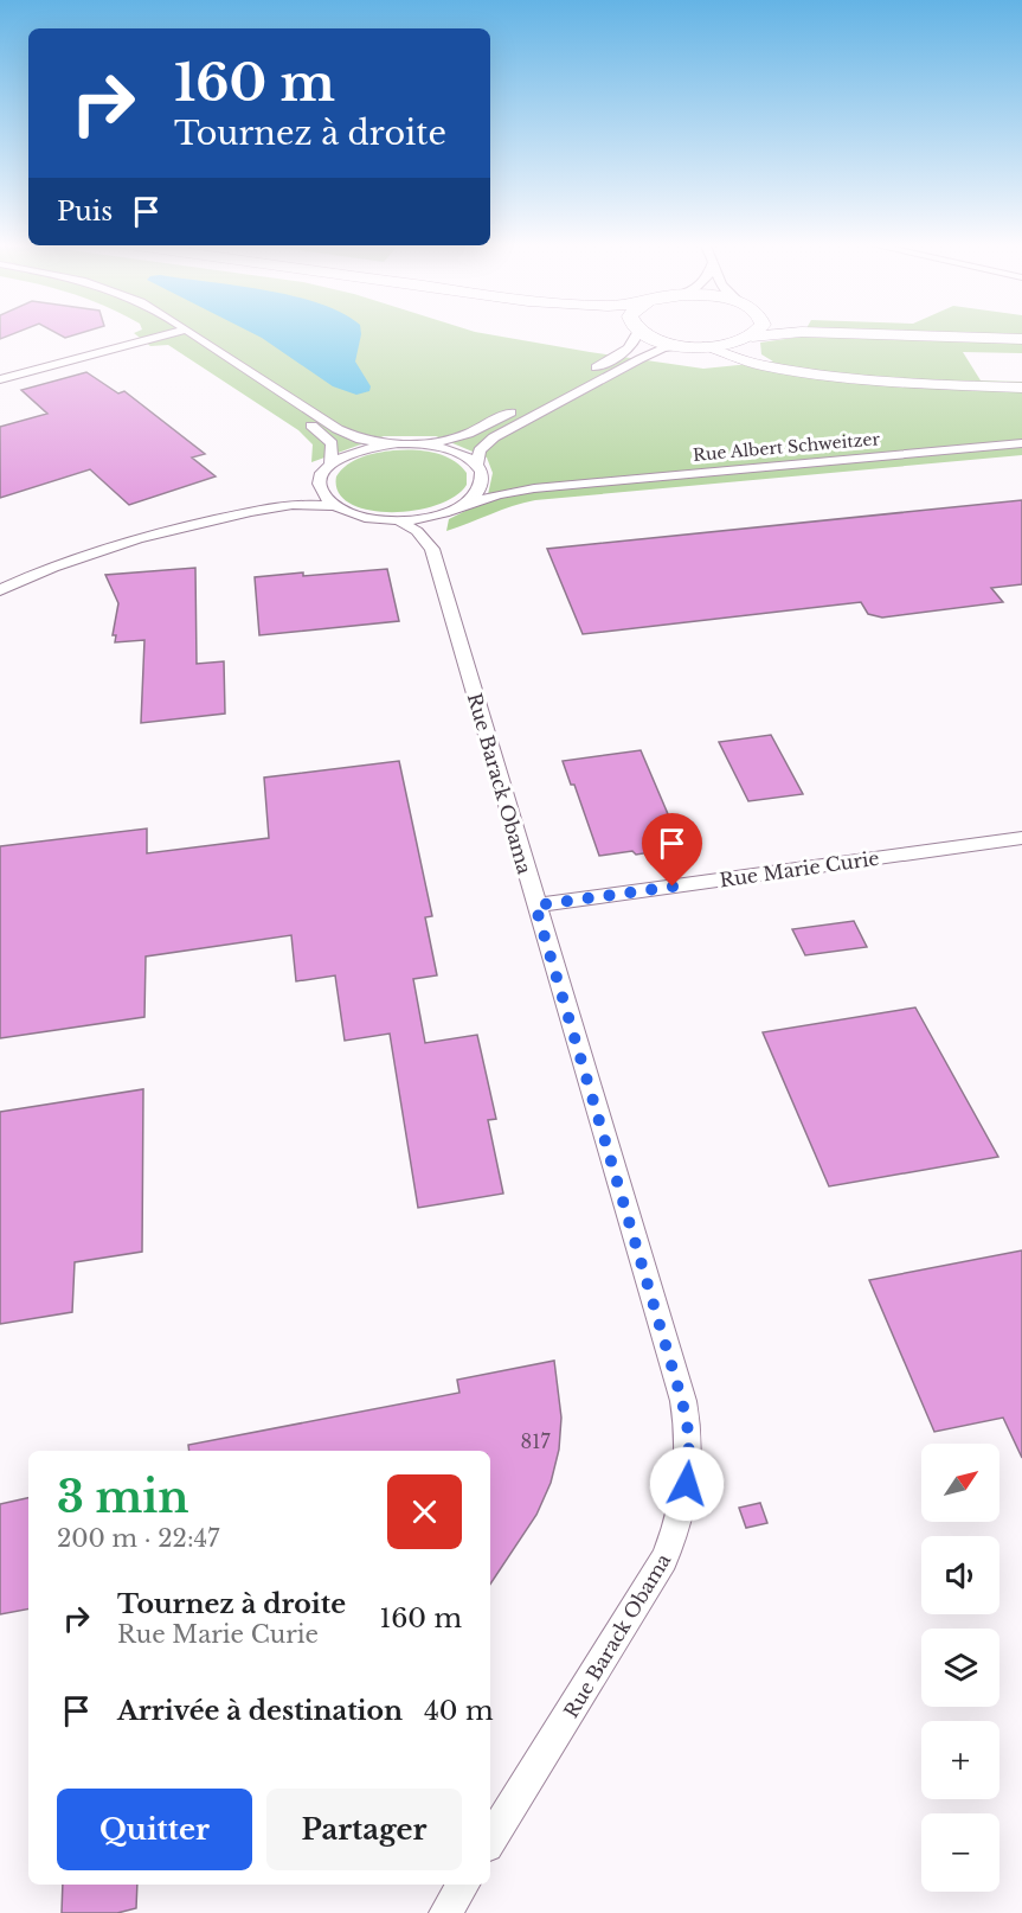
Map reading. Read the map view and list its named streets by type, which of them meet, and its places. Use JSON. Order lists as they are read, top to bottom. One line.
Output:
{"streets":{"street":["Rue Albert Schweitzer","Rue Barack Obama","Rue Marie Curie"]},"crossings":[["Rue Barack Obama","Rue Marie Curie"]],"house_numbers":["817"],"north":"top right","page":{"turn":["160 m","Tournez à droite"],"then":"Puis","map_buttons":["+","−"],"heading":["3 min","200 m · 22:47"],"list":[{"name":"Tournez à droite","note":"Rue Marie Curie","value":"160 m"},{"name":"Arrivée à destination","value":"40 m"}],"buttons":["Quitter","Partager"]}}
